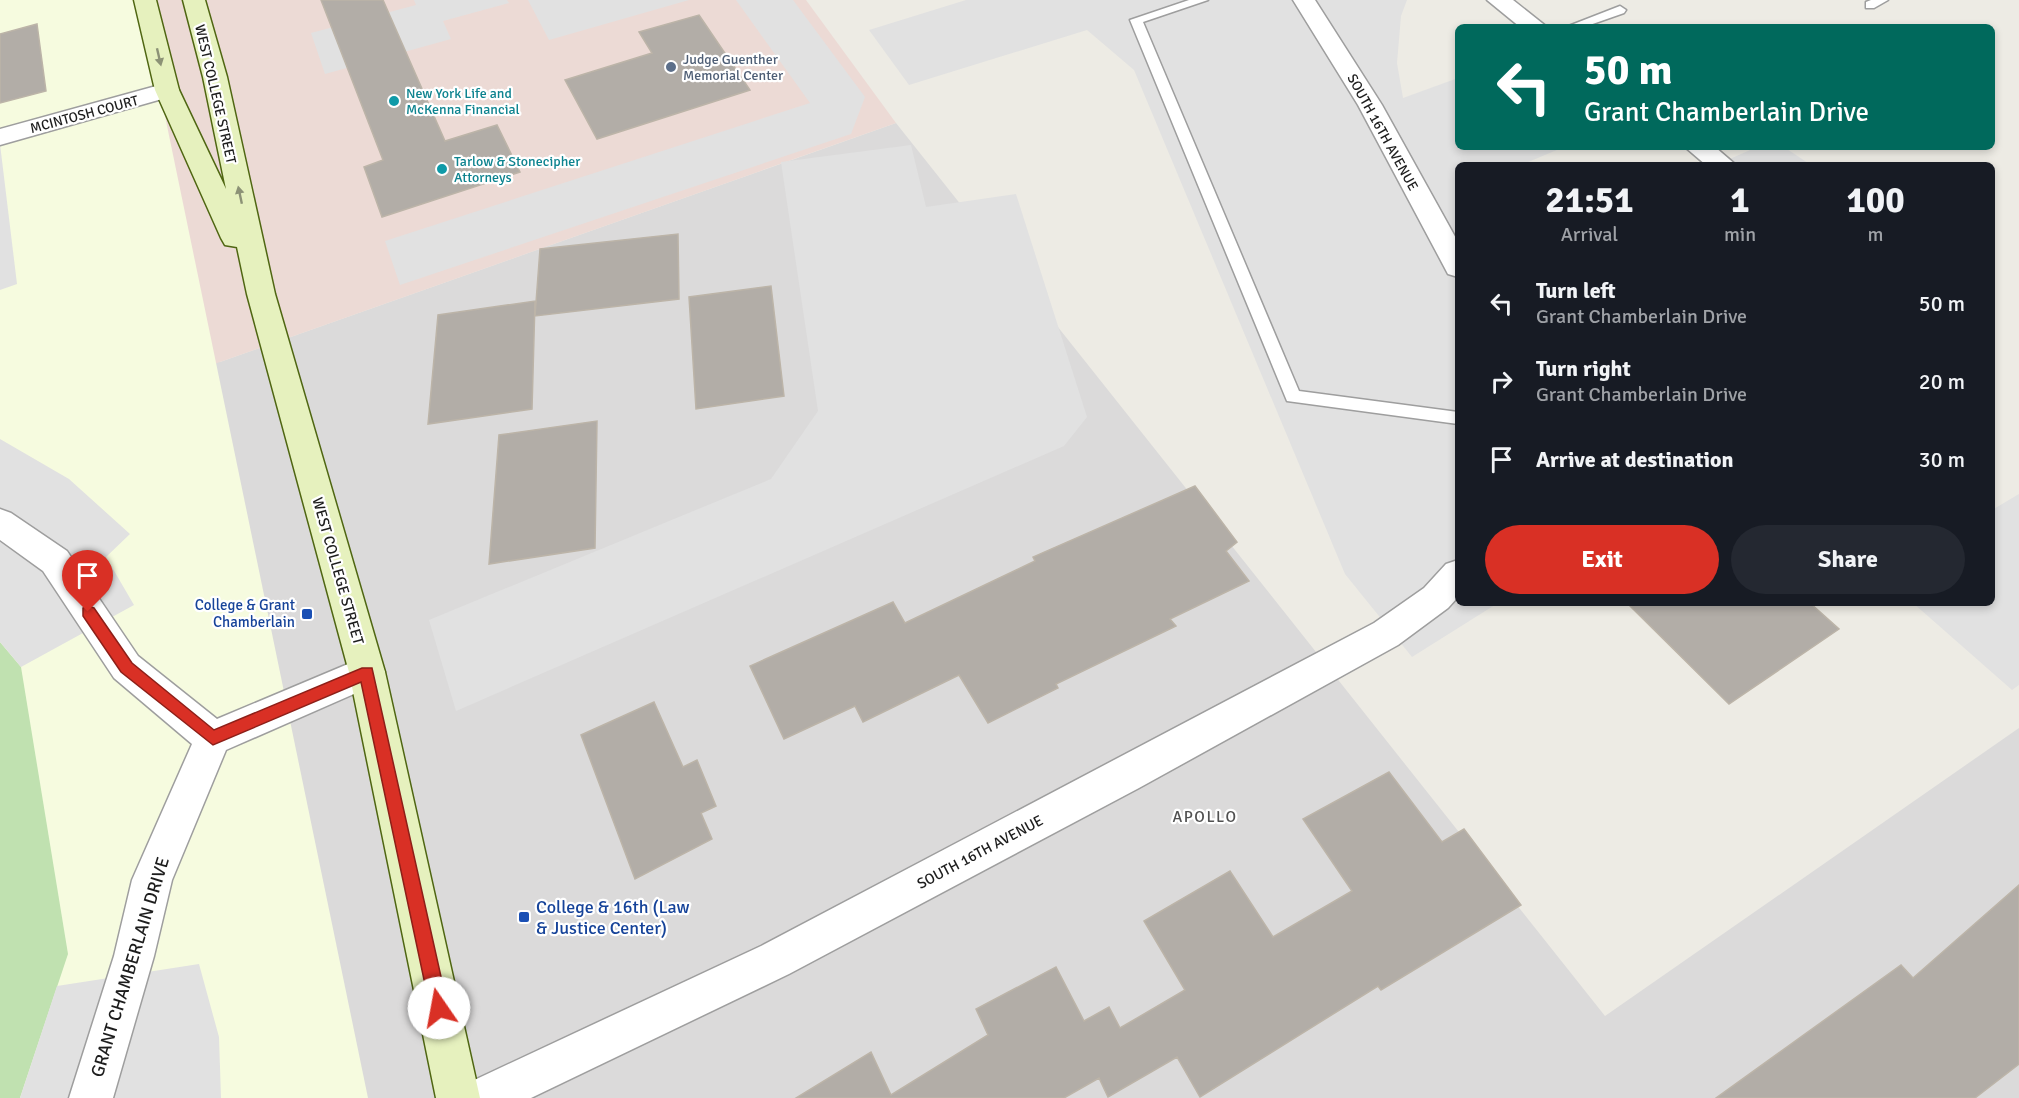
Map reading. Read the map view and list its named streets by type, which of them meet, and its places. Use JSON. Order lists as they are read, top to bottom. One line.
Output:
{"streets":{"main road":["WEST COLLEGE STREET"],"street":["MCINTOSH COURT","SOUTH 16TH AVENUE","GRANT CHAMBERLAIN DRIVE"]},"crossings":[["WEST COLLEGE STREET","MCINTOSH COURT"]],"districts":["APOLLO"],"places":{"other":["Judge Guenther Memorial Center","New York Life and McKenna Financial","Tarlow & Stonecipher Attorneys"],"transit":["College & Grant Chamberlain","College & 16th (Law & Justice Center)"]},"page":{"turn":["50 m","Grant Chamberlain Drive"],"eta":["21:51","Arrival","1","min","100","m"],"list":[{"name":"Turn left","note":"Grant Chamberlain Drive","value":"50 m"},{"name":"Turn right","note":"Grant Chamberlain Drive","value":"20 m"},{"name":"Arrive at destination","value":"30 m"}],"buttons":["Exit","Share"]}}
